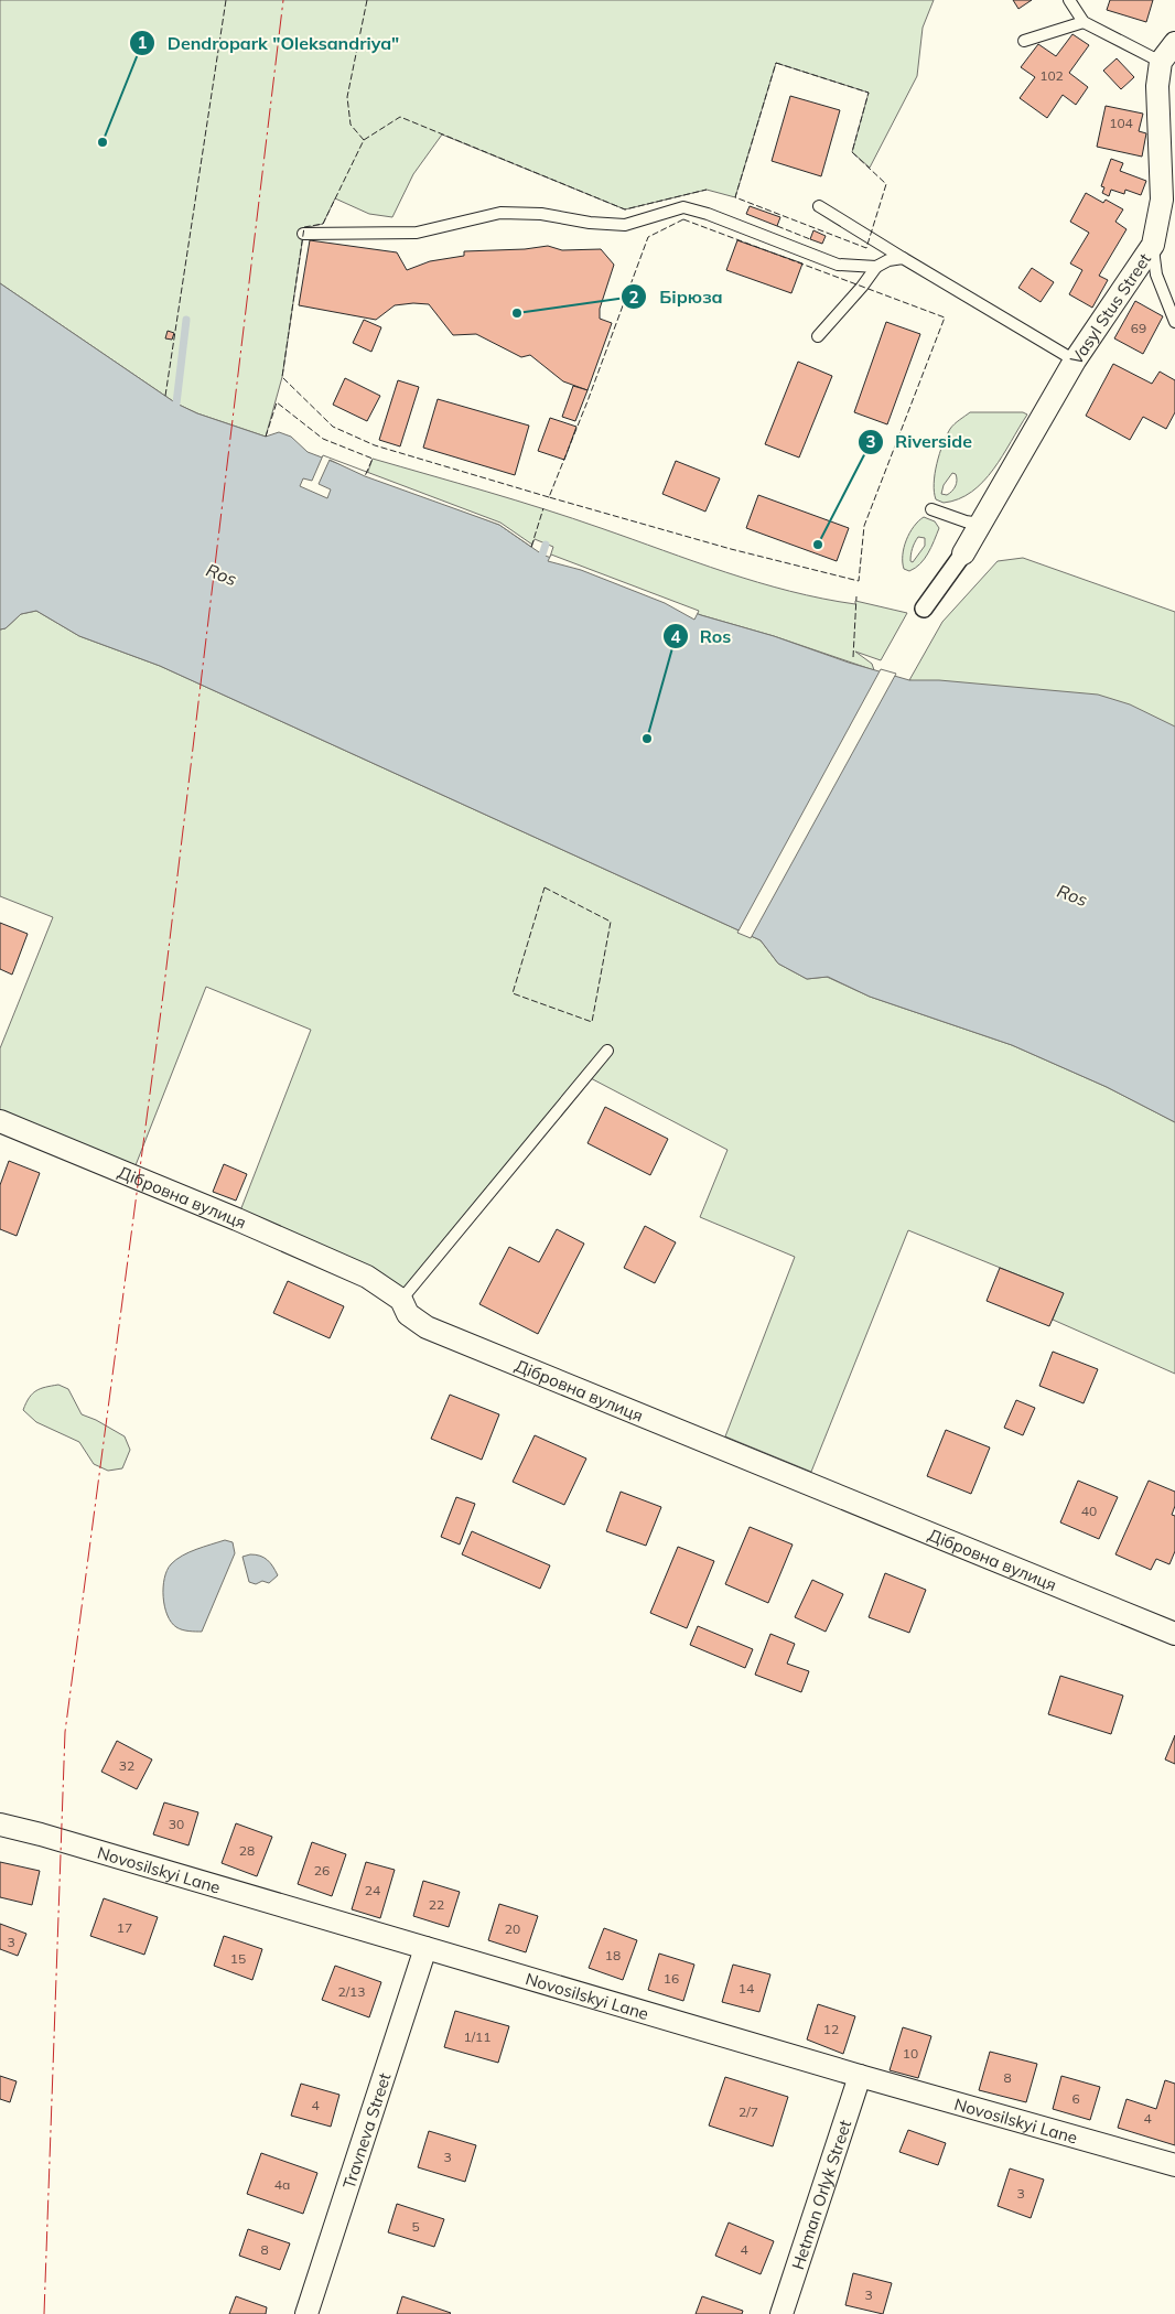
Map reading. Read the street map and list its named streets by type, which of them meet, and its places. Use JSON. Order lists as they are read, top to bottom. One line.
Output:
{"streets":{"street":["Vasyl Stus Street","Дібровна вулиця","Novosilskyi Lane","Travneva Street","Hetman Orlyk Street"]},"crossings":[["Novosilskyi Lane","Travneva Street"],["Novosilskyi Lane","Hetman Orlyk Street"]],"water":["Ros"],"places":["Dendropark \"Oleksandriya\"","Бірюза","Riverside","Ros"],"house_numbers":["102","104","69","40","32","30","28","26","24","22","17","20","3","18","15","16","14","2/13","12","1/11","10","8","6","4","2/7","4","3","4а","3","5","8","4","3"]}
